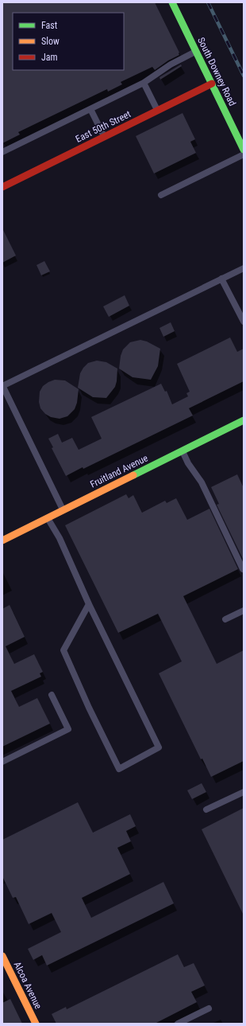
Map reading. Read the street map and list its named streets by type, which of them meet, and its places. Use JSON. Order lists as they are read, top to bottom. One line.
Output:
{"streets":{"street":["South Downey Road","East 50th Street","Fruitland Avenue","Alcoa Avenue"]},"crossings":[["South Downey Road","East 50th Street"]],"legend":["Fast","Slow","Jam"]}
